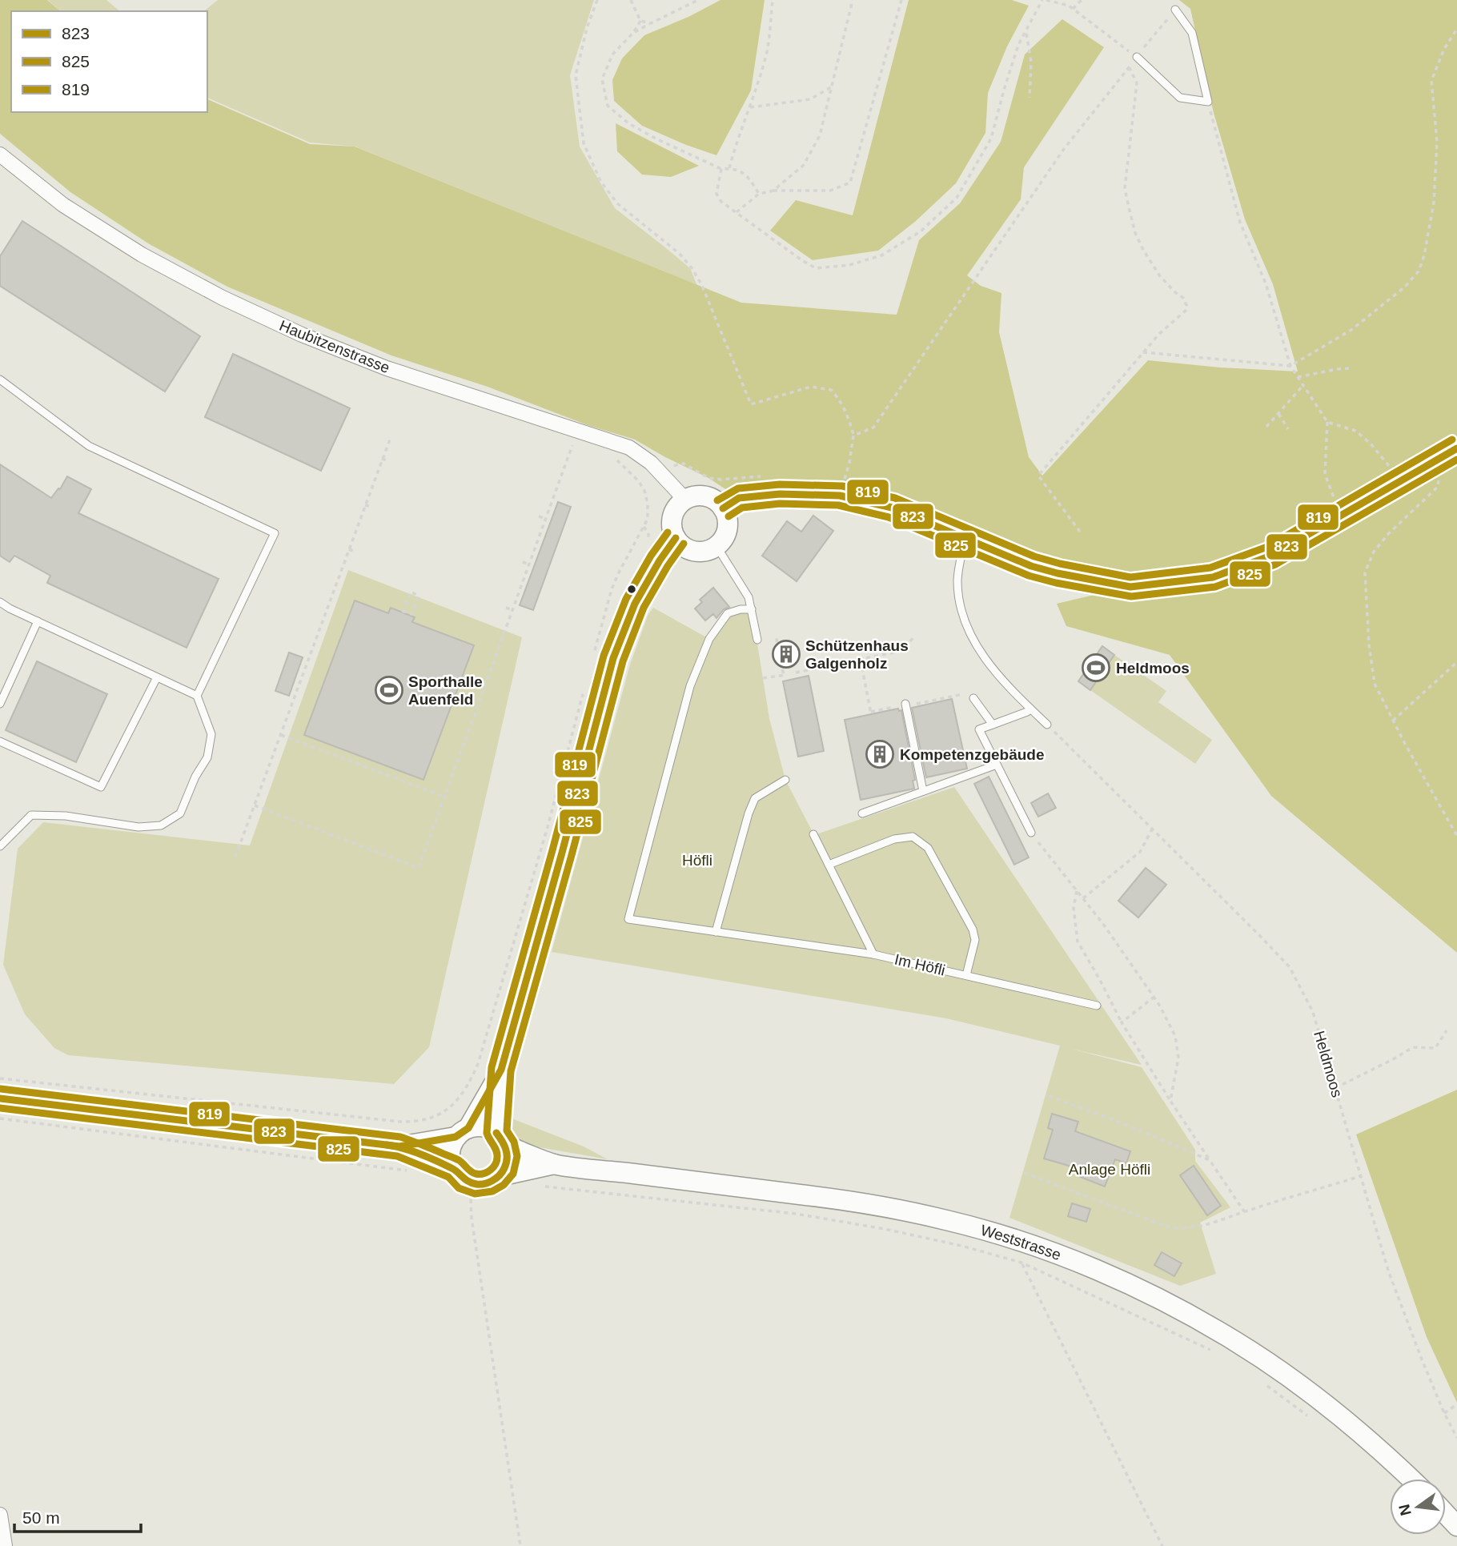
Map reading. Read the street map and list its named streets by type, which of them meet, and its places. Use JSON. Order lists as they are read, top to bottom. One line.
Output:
{"streets":{"main road":["Weststrasse"],"street":["Haubitzenstrasse"],"lane":["Im Höfli"],"path":["Heldmoos"]},"parks":["Höfli","Anlage Höfli"],"places":{"building":["Schützenhaus Galgenholz","Kompetenzgebäude"],"sports":["Heldmoos","Sporthalle Auenfeld"]},"lines":["transit line 819","transit line 823","transit line 825"],"legend":["823","825","819"],"scale_bar":"50 m","north":"left"}
